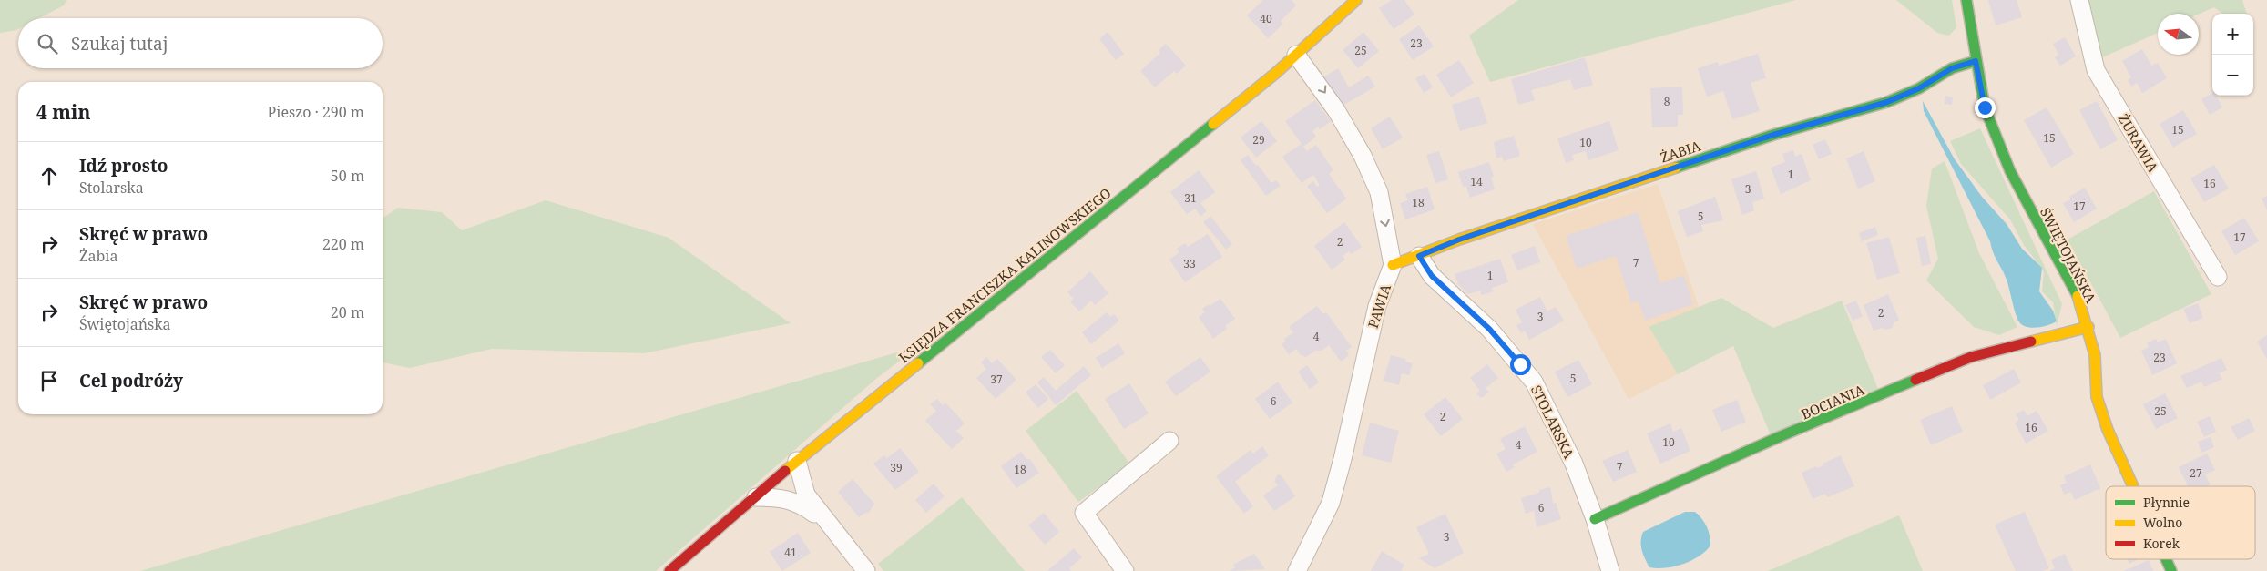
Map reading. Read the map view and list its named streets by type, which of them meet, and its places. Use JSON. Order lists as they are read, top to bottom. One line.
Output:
{"streets":{"street":["ŻURAWIA","ŻABIA","ŚWIĘTOJAŃSKA","KSIĘDZA FRANCISZKA KALINOWSKIEGO","PAWIA","BOCIANIA","STOLARSKA"]},"crossings":[["ŻABIA","ŚWIĘTOJAŃSKA"],["ŻABIA","PAWIA"],["ŻABIA","STOLARSKA"],["ŚWIĘTOJAŃSKA","BOCIANIA"],["KSIĘDZA FRANCISZKA KALINOWSKIEGO","PAWIA"],["BOCIANIA","STOLARSKA"]],"one_way":["PAWIA"],"house_numbers":["40","23","25","8","15","15","29","10","1","14","16","3","31","18","17","5","17","2","7","33","1","2","3","4","23","5","37","6","25","2","16","10","4","7","39","18","27","6","3","41"],"legend":["Płynnie","Wolno","Korek"],"north":"left","page":{"map_buttons":["+","−"],"search":"Szukaj tutaj","heading":["4 min","Pieszo · 290 m"],"list":[["Idź prosto","Stolarska","50 m"],["Skręć w prawo","Żabia","220 m"],["Skręć w prawo","Świętojańska","20 m"],"Cel podróży"]}}
